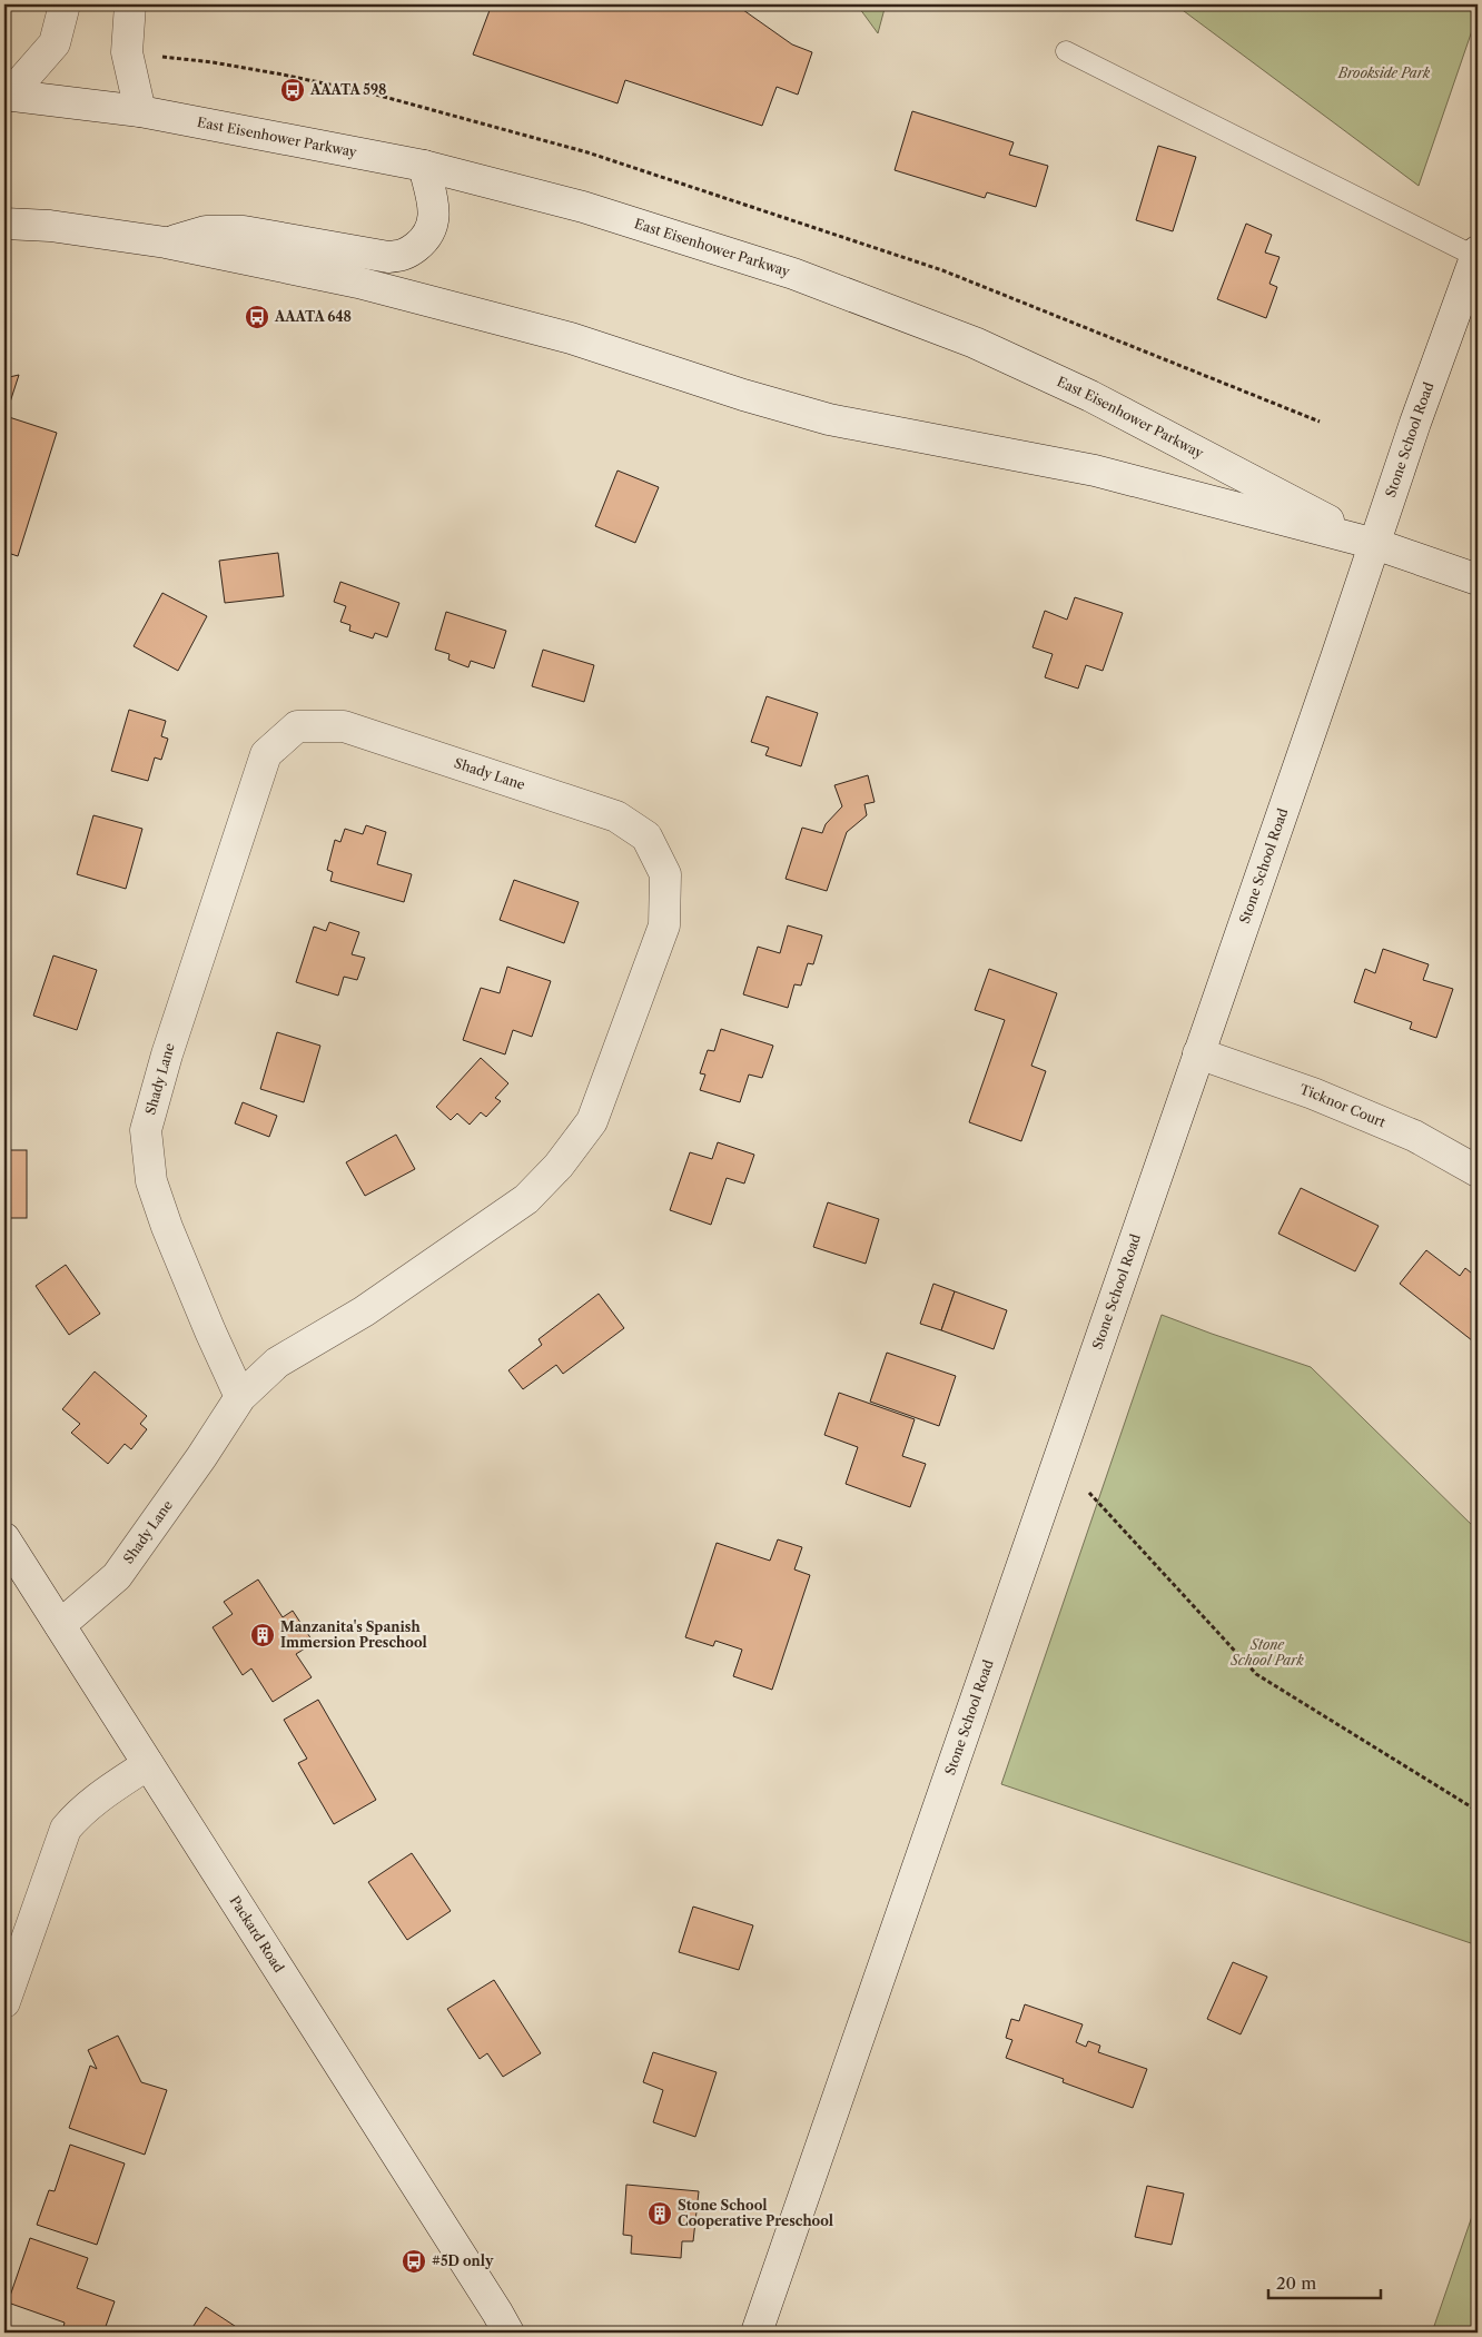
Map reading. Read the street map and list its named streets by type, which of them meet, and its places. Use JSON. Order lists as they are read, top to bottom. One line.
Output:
{"streets":{"main road":["East Eisenhower Parkway","Stone School Road","Shady Lane","Ticknor Court","Packard Road"]},"crossings":[["East Eisenhower Parkway","Stone School Road"],["Stone School Road","Ticknor Court"],["Shady Lane","Packard Road"]],"parks":["Brookside Park","Stone School Park"],"places":{"bus stop":["AAATA 598","AAATA 648","#5D only"],"building":["Manzanita's Spanish Immersion Preschool","Stone School Cooperative Preschool"]},"scale_bar":"20 m"}
